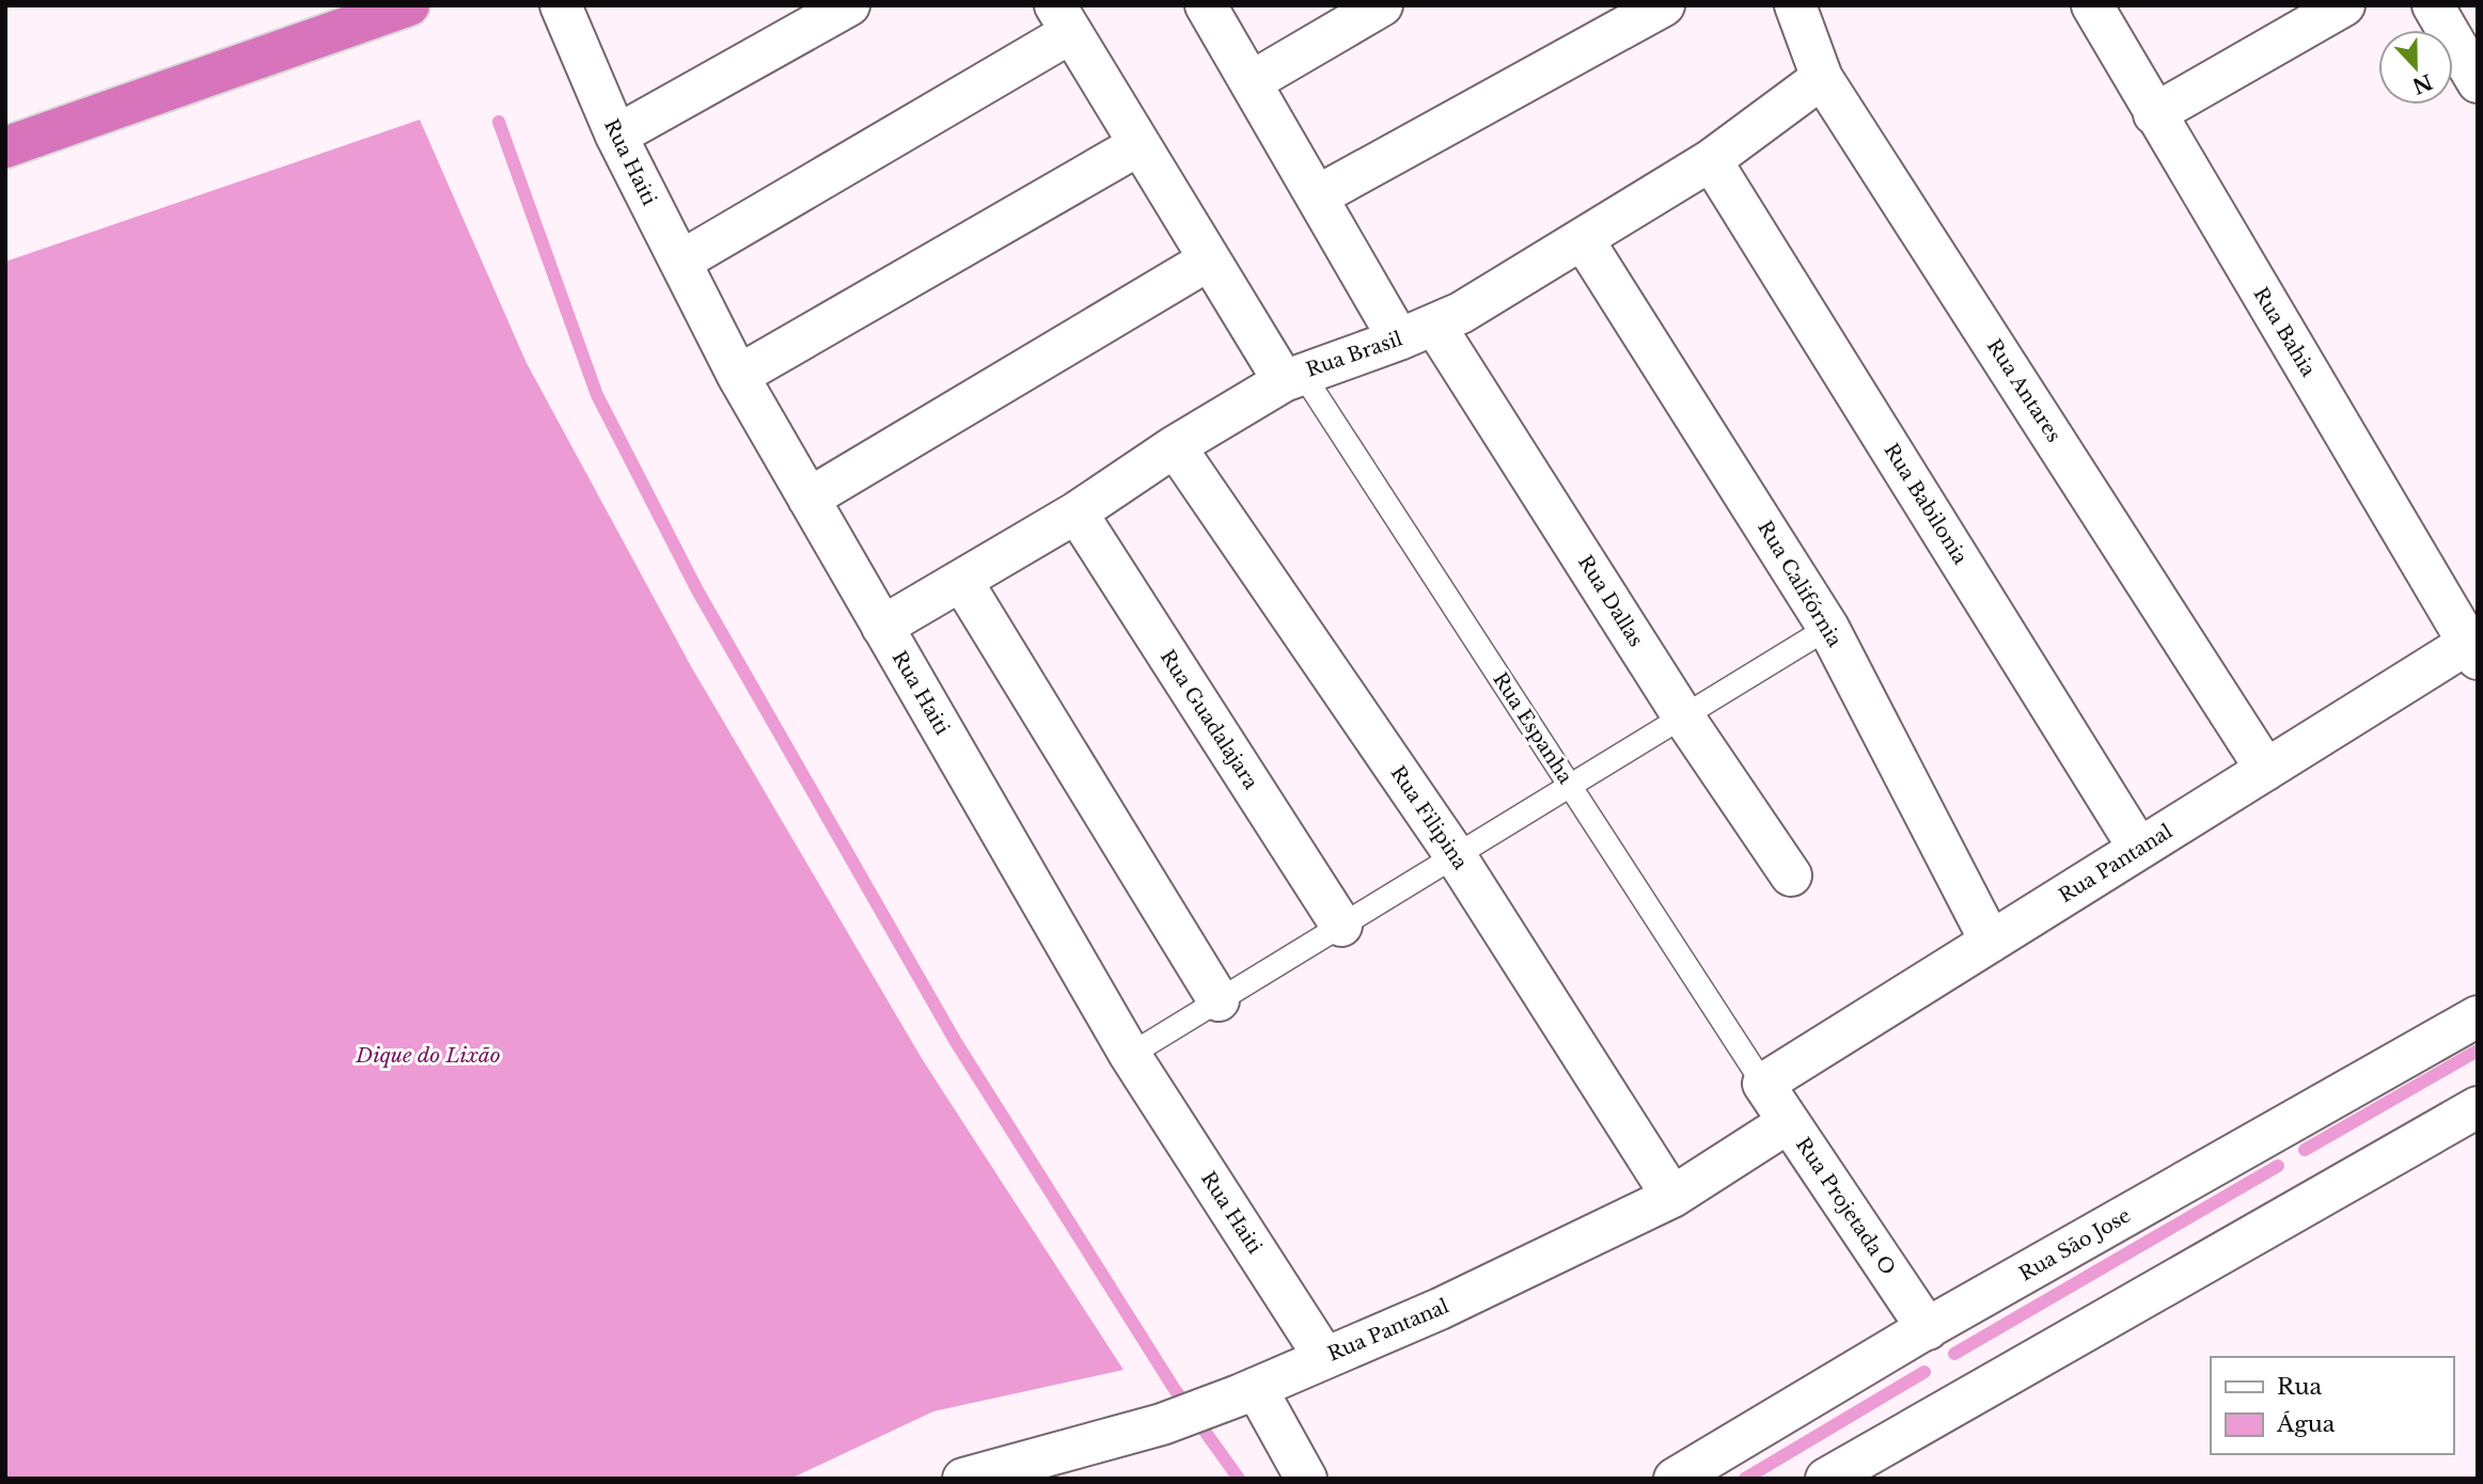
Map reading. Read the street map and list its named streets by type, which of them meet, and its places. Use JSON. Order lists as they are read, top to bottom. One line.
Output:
{"streets":{"street":["Rua Haiti","Rua Bahia","Rua Brasil","Rua Antares","Rua Babilonia","Rua Califórnia","Rua Dallas","Rua Guadalajara","Rua Filipina","Rua Pantanal","Rua Projetada O","Rua Sāo Jose"],"lane":["Rua Espanha"]},"crossings":[["Rua Haiti","Rua Brasil"],["Rua Haiti","Rua Pantanal"],["Rua Bahia","Rua Pantanal"],["Rua Brasil","Rua Antares"],["Rua Brasil","Rua Babilonia"],["Rua Brasil","Rua Califórnia"],["Rua Brasil","Rua Dallas"],["Rua Brasil","Rua Guadalajara"],["Rua Brasil","Rua Espanha"],["Rua Brasil","Rua Filipina"],["Rua Antares","Rua Pantanal"],["Rua Babilonia","Rua Pantanal"],["Rua Califórnia","Rua Pantanal"],["Rua Espanha","Rua Pantanal"],["Rua Espanha","Rua Projetada O"],["Rua Filipina","Rua Pantanal"],["Rua Pantanal","Rua Projetada O"],["Rua Projetada O","Rua Sāo Jose"]],"water":["Dique do Lixão"],"legend":["Rua","Água"],"north":"bottom"}
